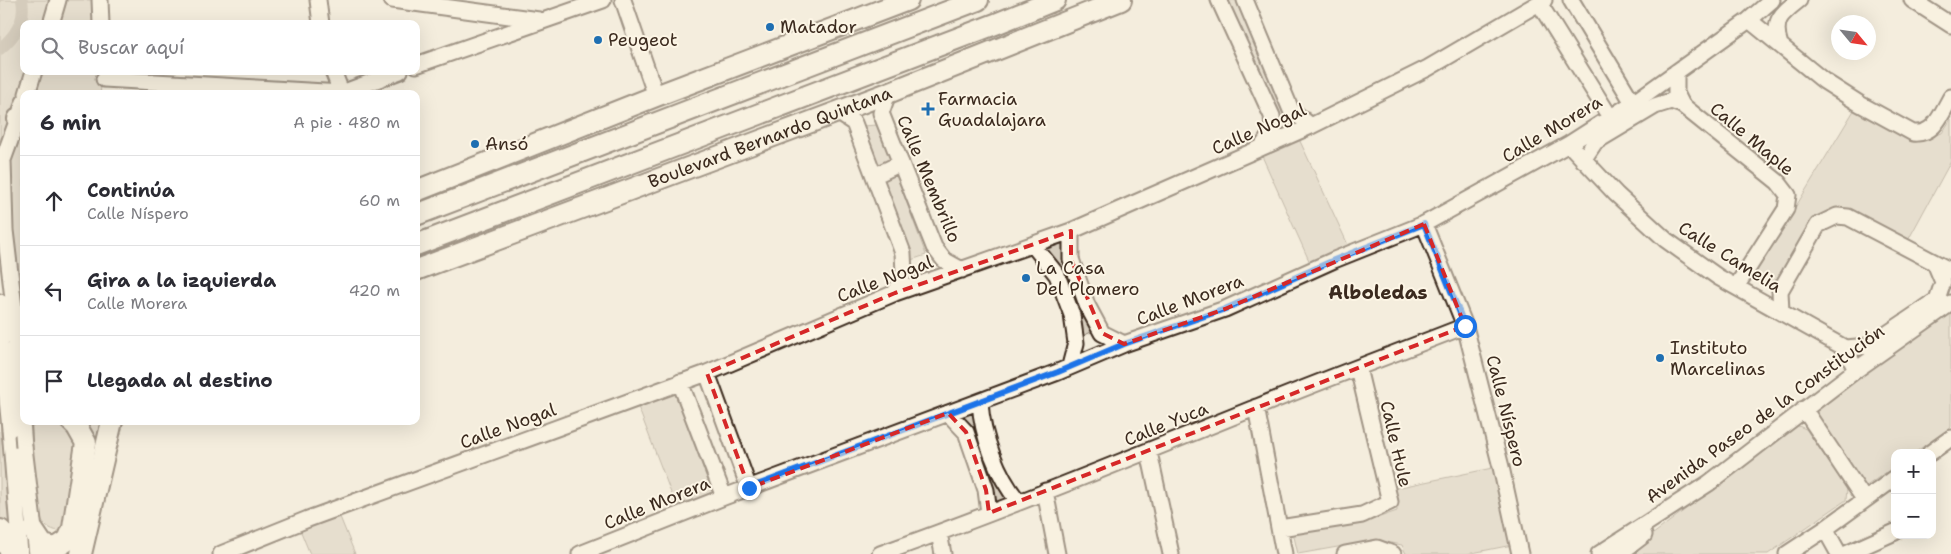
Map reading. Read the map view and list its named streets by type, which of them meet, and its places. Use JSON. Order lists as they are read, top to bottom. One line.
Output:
{"streets":{"main road":["Boulevard Bernardo Quintana"],"street":["Calle Nogal","Calle Morera","Calle Maple","Calle Membrillo","Calle Camelia","Calle Níspero","Avenida Paseo de la Constitución","Calle Yuca","Calle Hule"]},"crossings":[["Calle Nogal","Calle Membrillo"],["Calle Morera","Calle Maple"],["Calle Morera","Calle Camelia"],["Calle Morera","Calle Níspero"],["Boulevard Bernardo Quintana","Calle Membrillo"],["Calle Maple","Calle Camelia"],["Calle Níspero","Calle Yuca"],["Calle Yuca","Calle Hule"]],"districts":["Alboledas"],"places":{"other":["Matador","Peugeot","Ansó","La Casa Del Plomero","Instituto Marcelinas"],"health":["Farmacia Guadalajara"]},"north":"bottom right","page":{"search":"Buscar aquí","heading":["6 min","A pie · 480 m"],"list":[["Continúa","Calle Níspero","60 m"],["Gira a la izquierda","Calle Morera","420 m"],"Llegada al destino"],"map_buttons":["+","−"]}}
